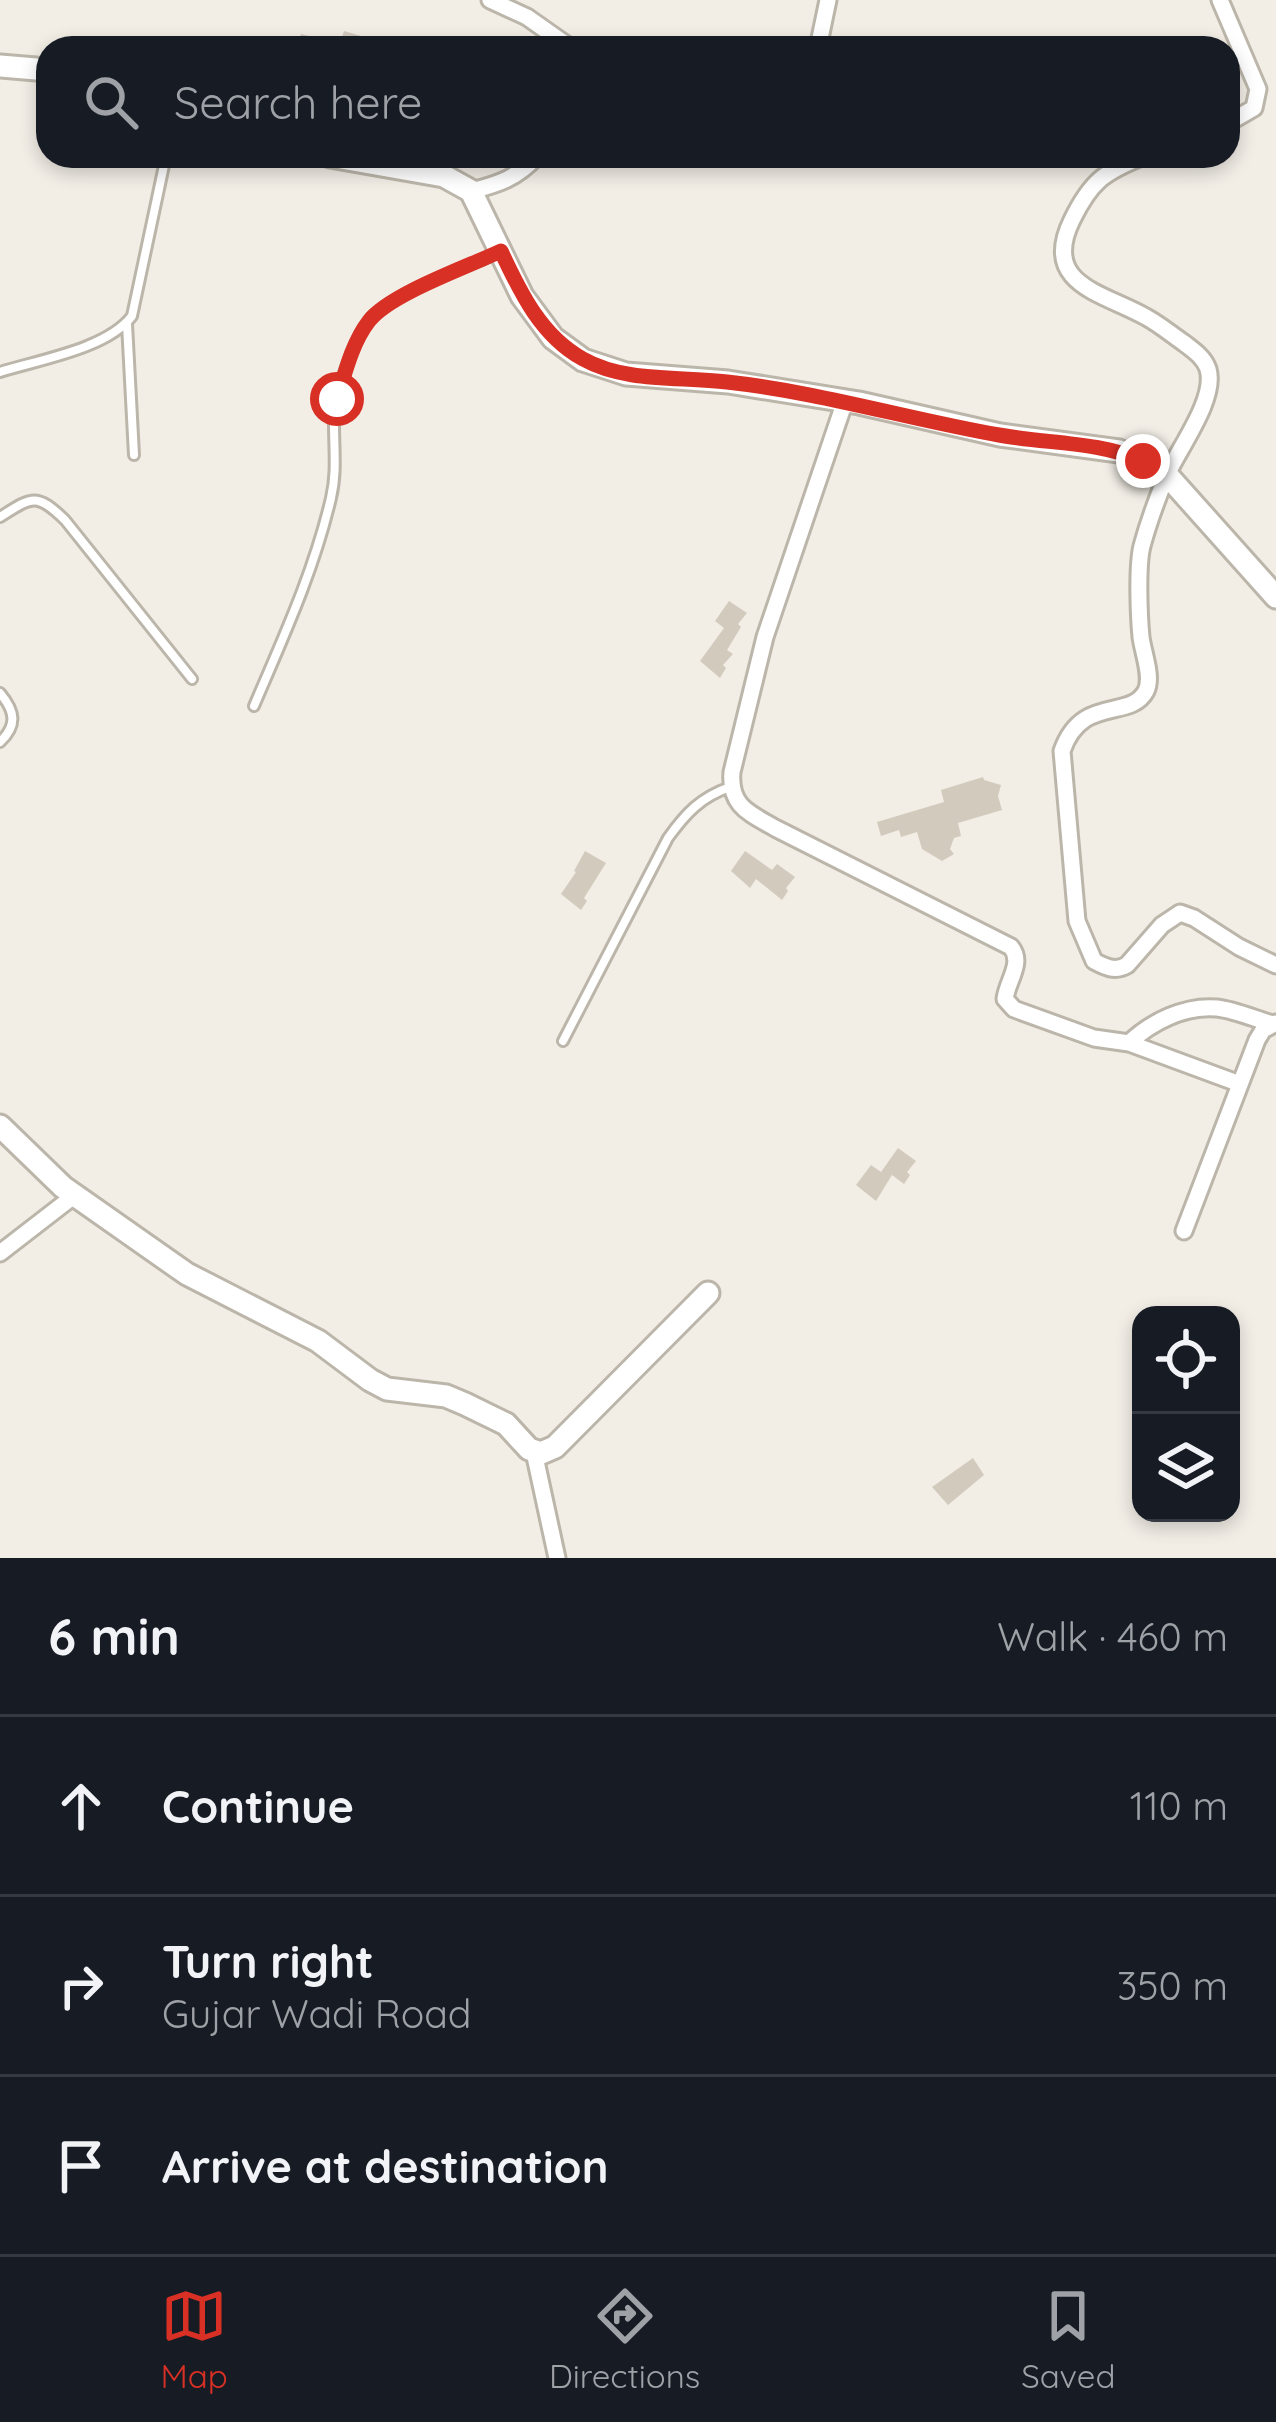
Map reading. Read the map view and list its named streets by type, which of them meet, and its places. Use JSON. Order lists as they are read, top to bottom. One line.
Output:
{"page":{"search":"Search here","heading":["6 min","Walk · 460 m"],"list":[["Continue","110 m"],["Turn right","Gujar Wadi Road","350 m"],"Arrive at destination"],"nav":["Map","Directions","Saved"]}}
